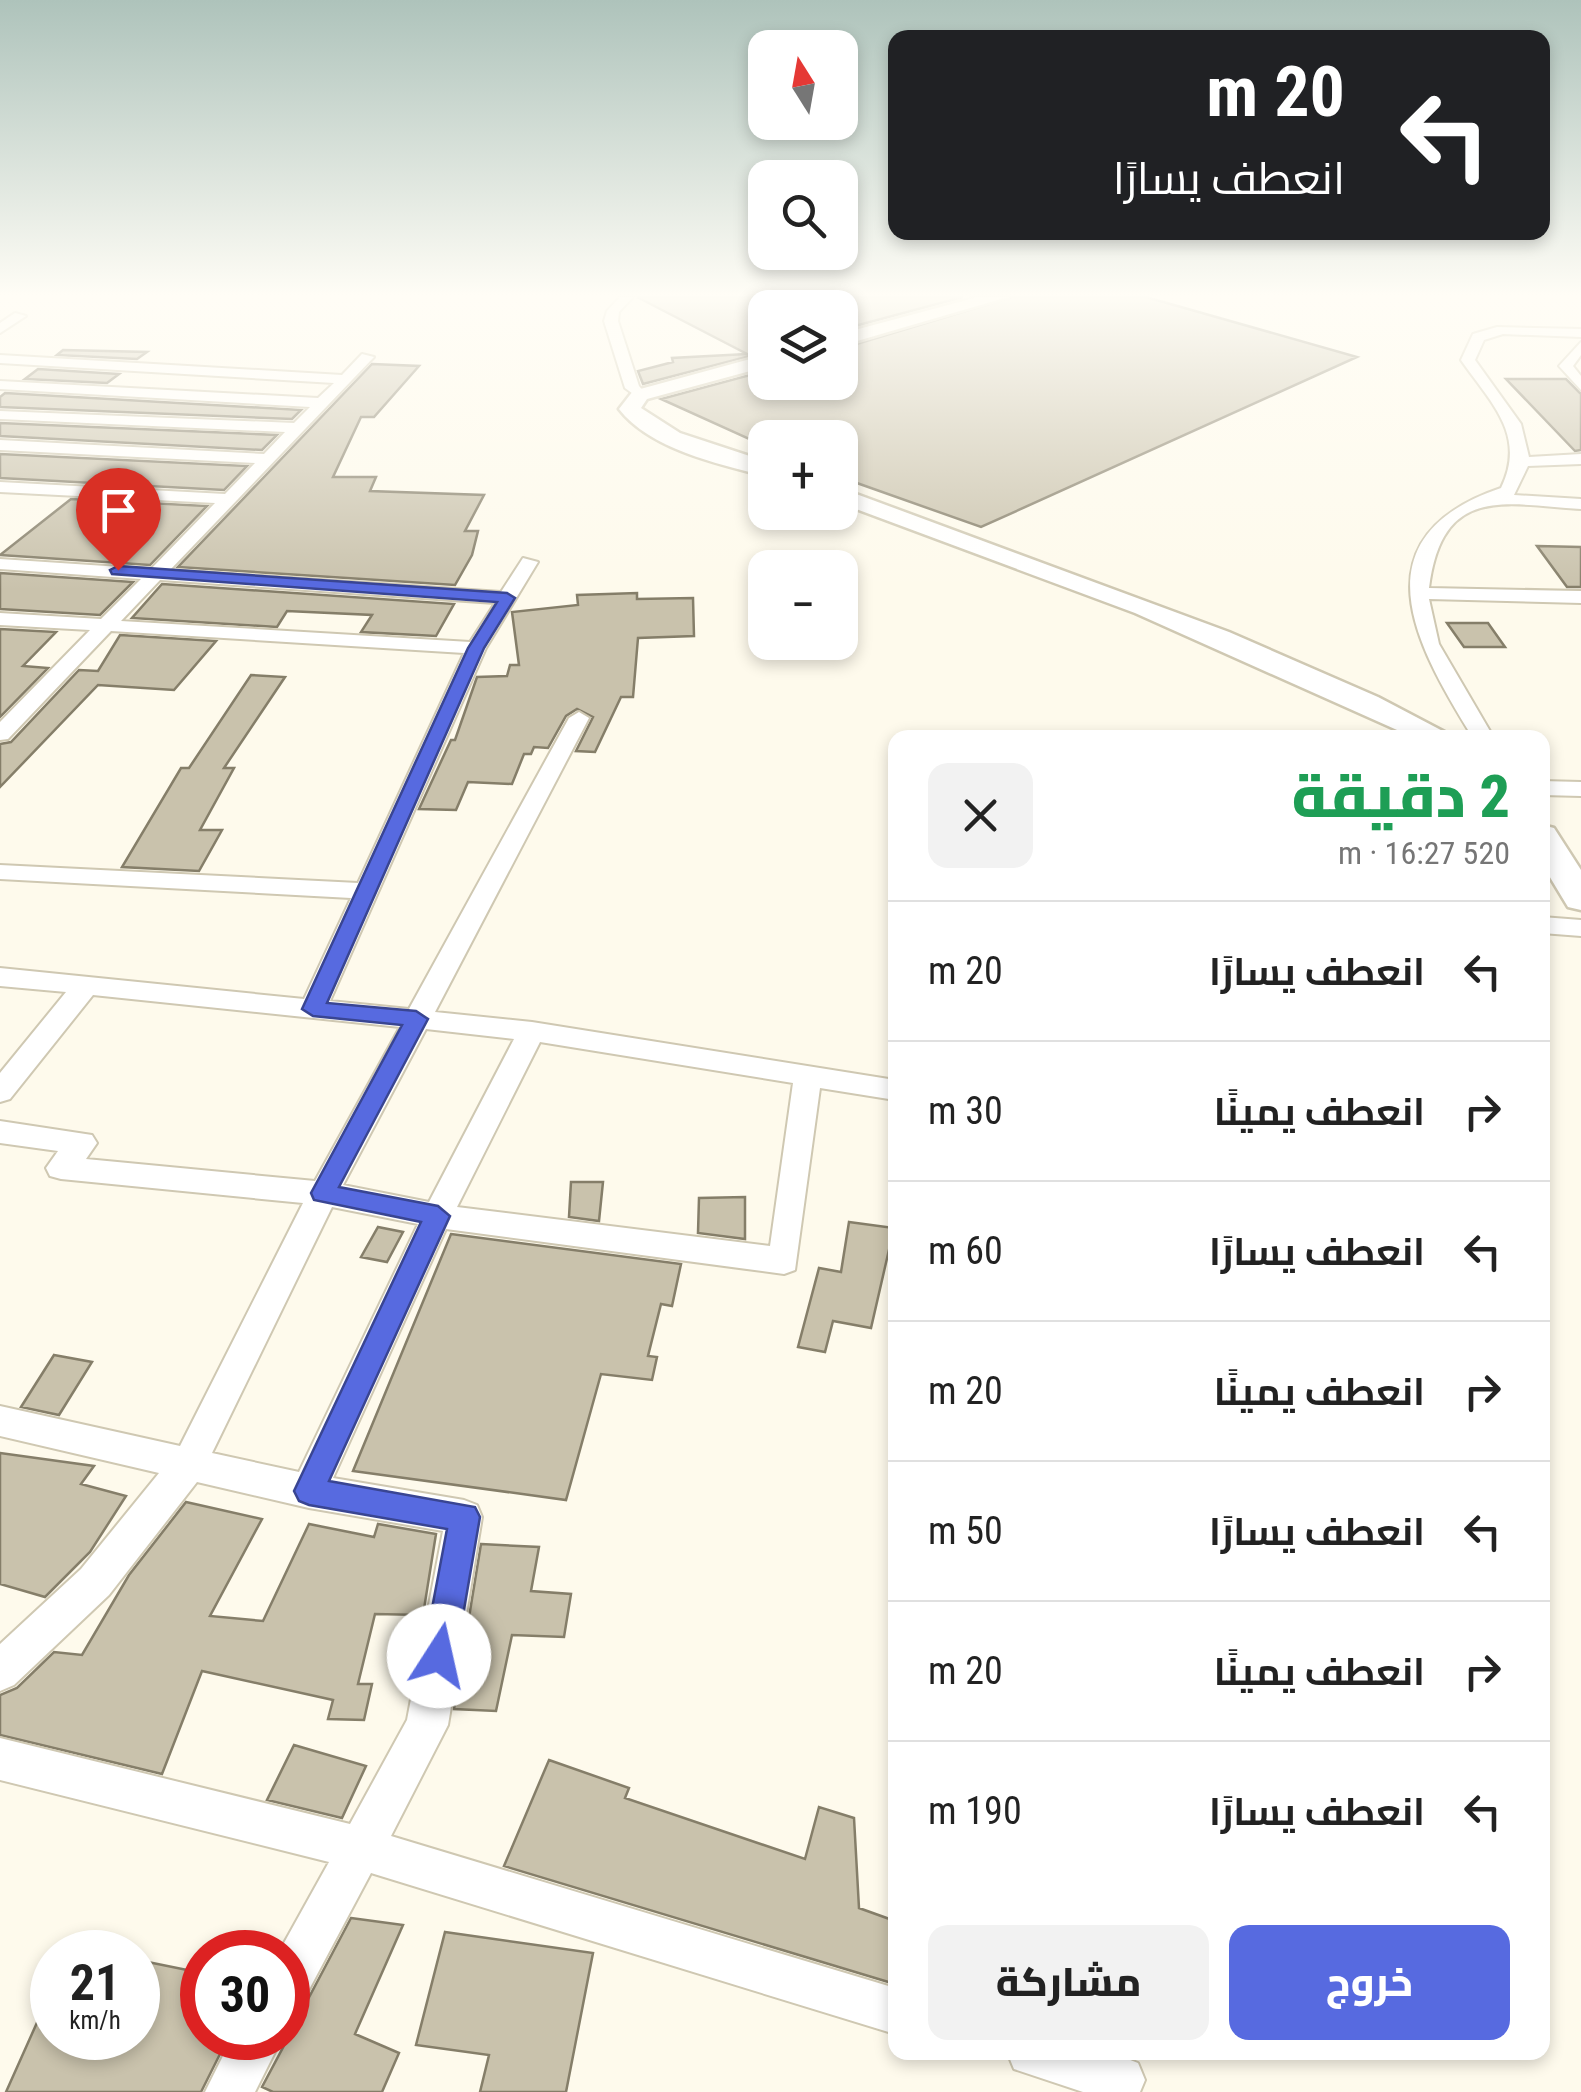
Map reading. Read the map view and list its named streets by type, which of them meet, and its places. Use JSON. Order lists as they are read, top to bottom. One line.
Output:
{"north":"top","page":{"map_buttons":["+","−"],"turn":["20 m","انعطف يسارًا"],"heading":["2 دقيقة","520 m · 16:27"],"list":[{"name":"انعطف يسارًا","value":"20 m"},{"name":"انعطف يمينًا","value":"30 m"},{"name":"انعطف يسارًا","value":"60 m"},{"name":"انعطف يمينًا","value":"20 m"},{"name":"انعطف يسارًا","value":"50 m"},{"name":"انعطف يمينًا","value":"20 m"},{"name":"انعطف يسارًا","value":"190 m"}],"buttons":["خروج","مشاركة"],"speed":"21 km/h","limit":"30"}}
